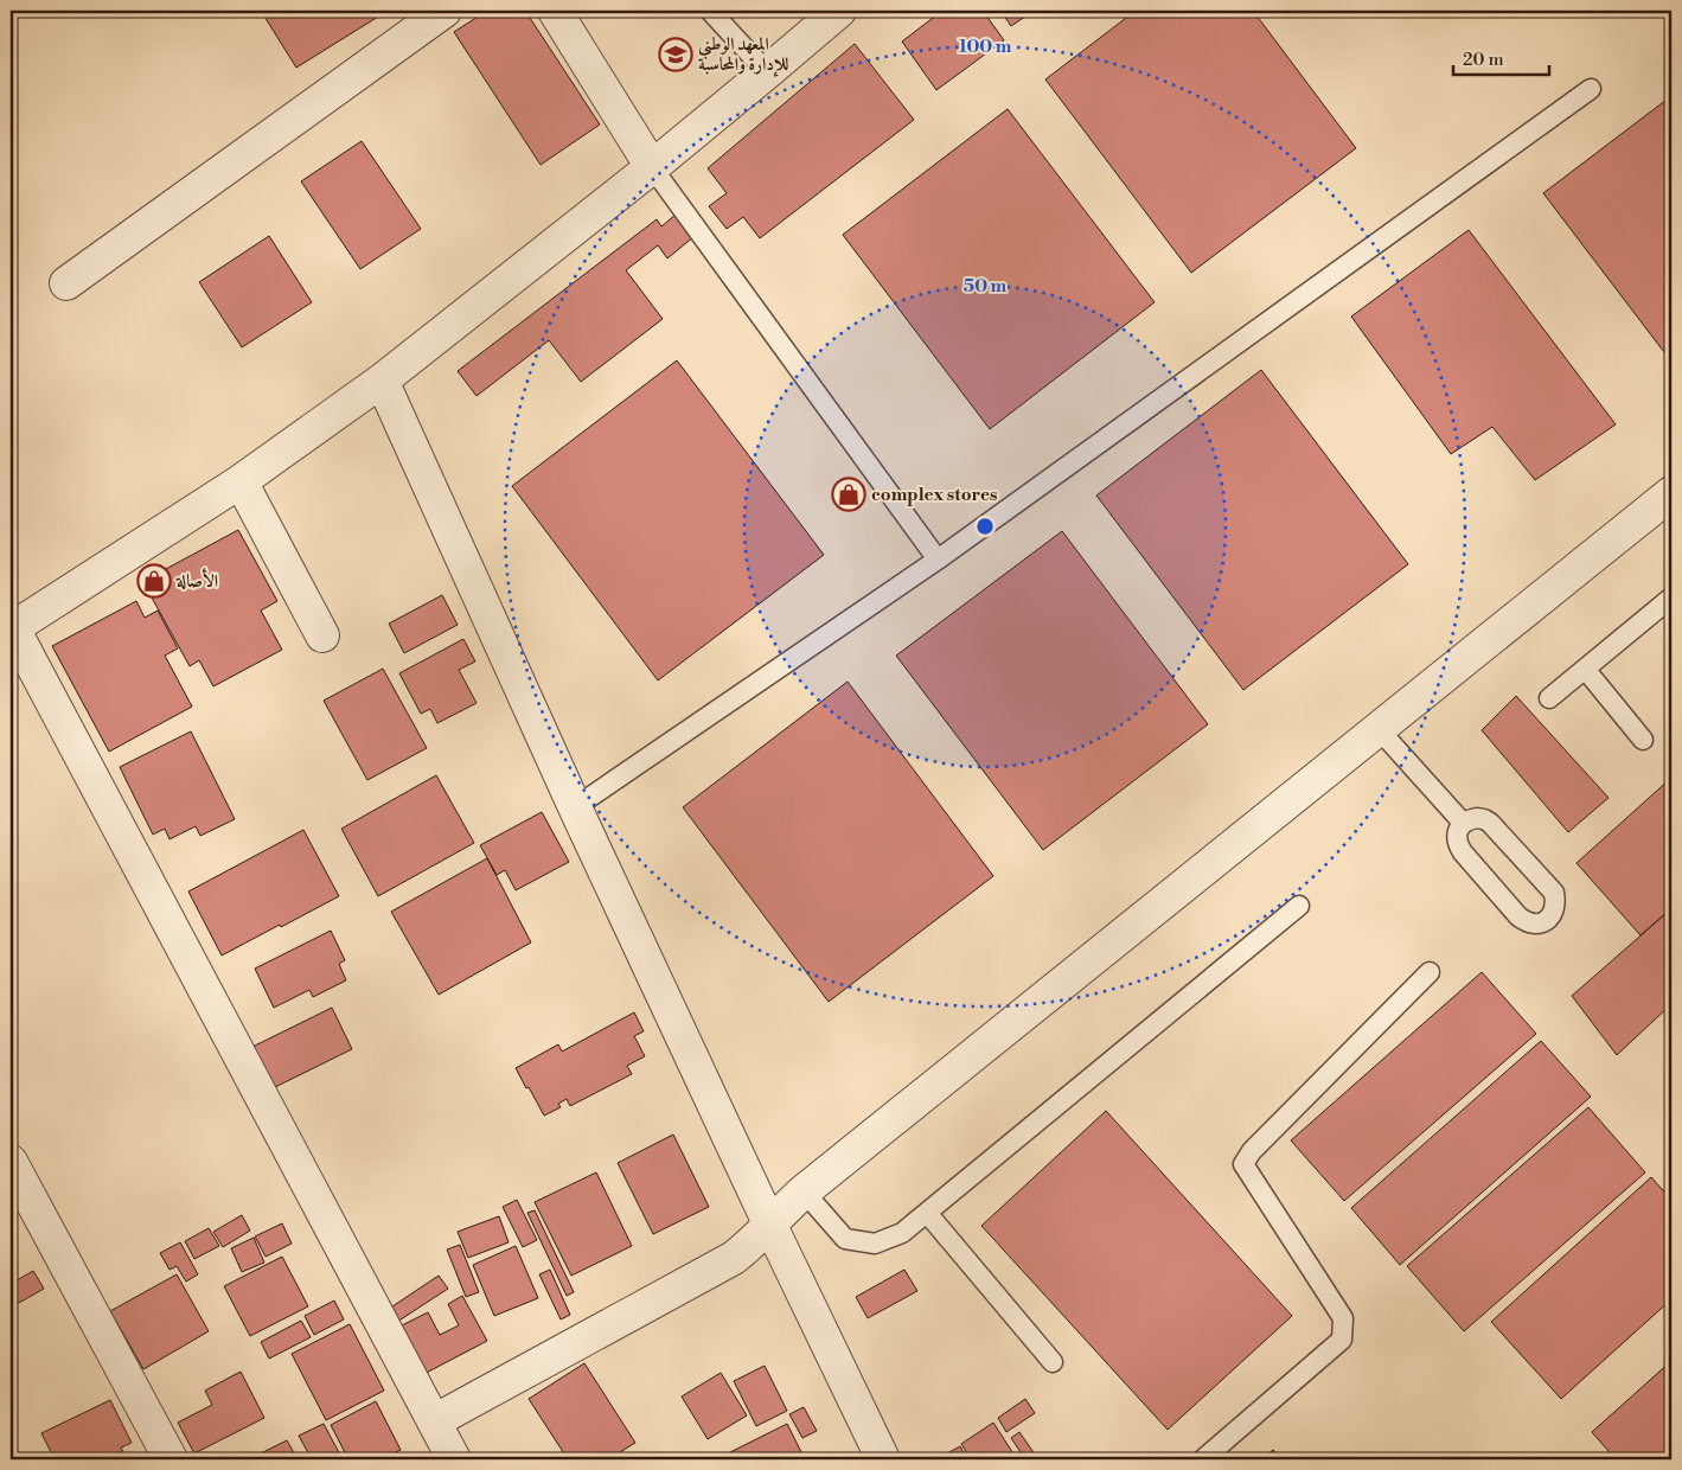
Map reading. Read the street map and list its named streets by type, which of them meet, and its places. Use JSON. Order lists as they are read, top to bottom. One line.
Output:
{"places":{"school or university":["المعهد الوطني للإدارة والمحاسبة"],"shop":["complex stores","الأصالة"]},"scale_bar":"20 m","rings":["100 m","50 m"]}
